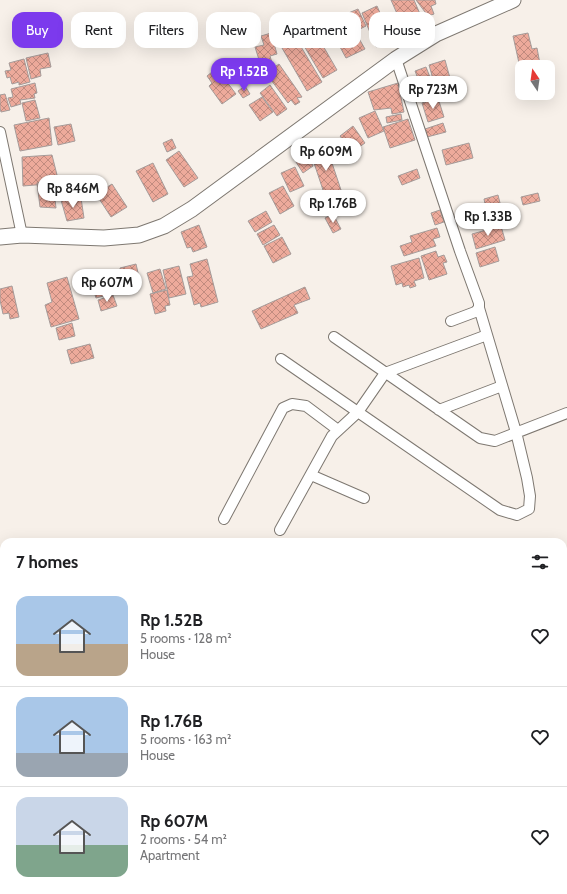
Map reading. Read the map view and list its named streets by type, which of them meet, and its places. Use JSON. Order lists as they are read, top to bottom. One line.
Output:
{"north":"top","page":{"chip":["Buy","Rent","Filters","New","Apartment","House"],"price":["Rp 1.52B","Rp 723M","Rp 609M","Rp 846M","Rp 1.76B","Rp 1.33B","Rp 607M"],"heading":"7 homes","list":[{"name":"Rp 1.52B","note":"5 rooms · 128 m² · House"},{"name":"Rp 1.76B","note":"5 rooms · 163 m² · House"},{"name":"Rp 607M","note":"2 rooms · 54 m² · Apartment"}]}}
